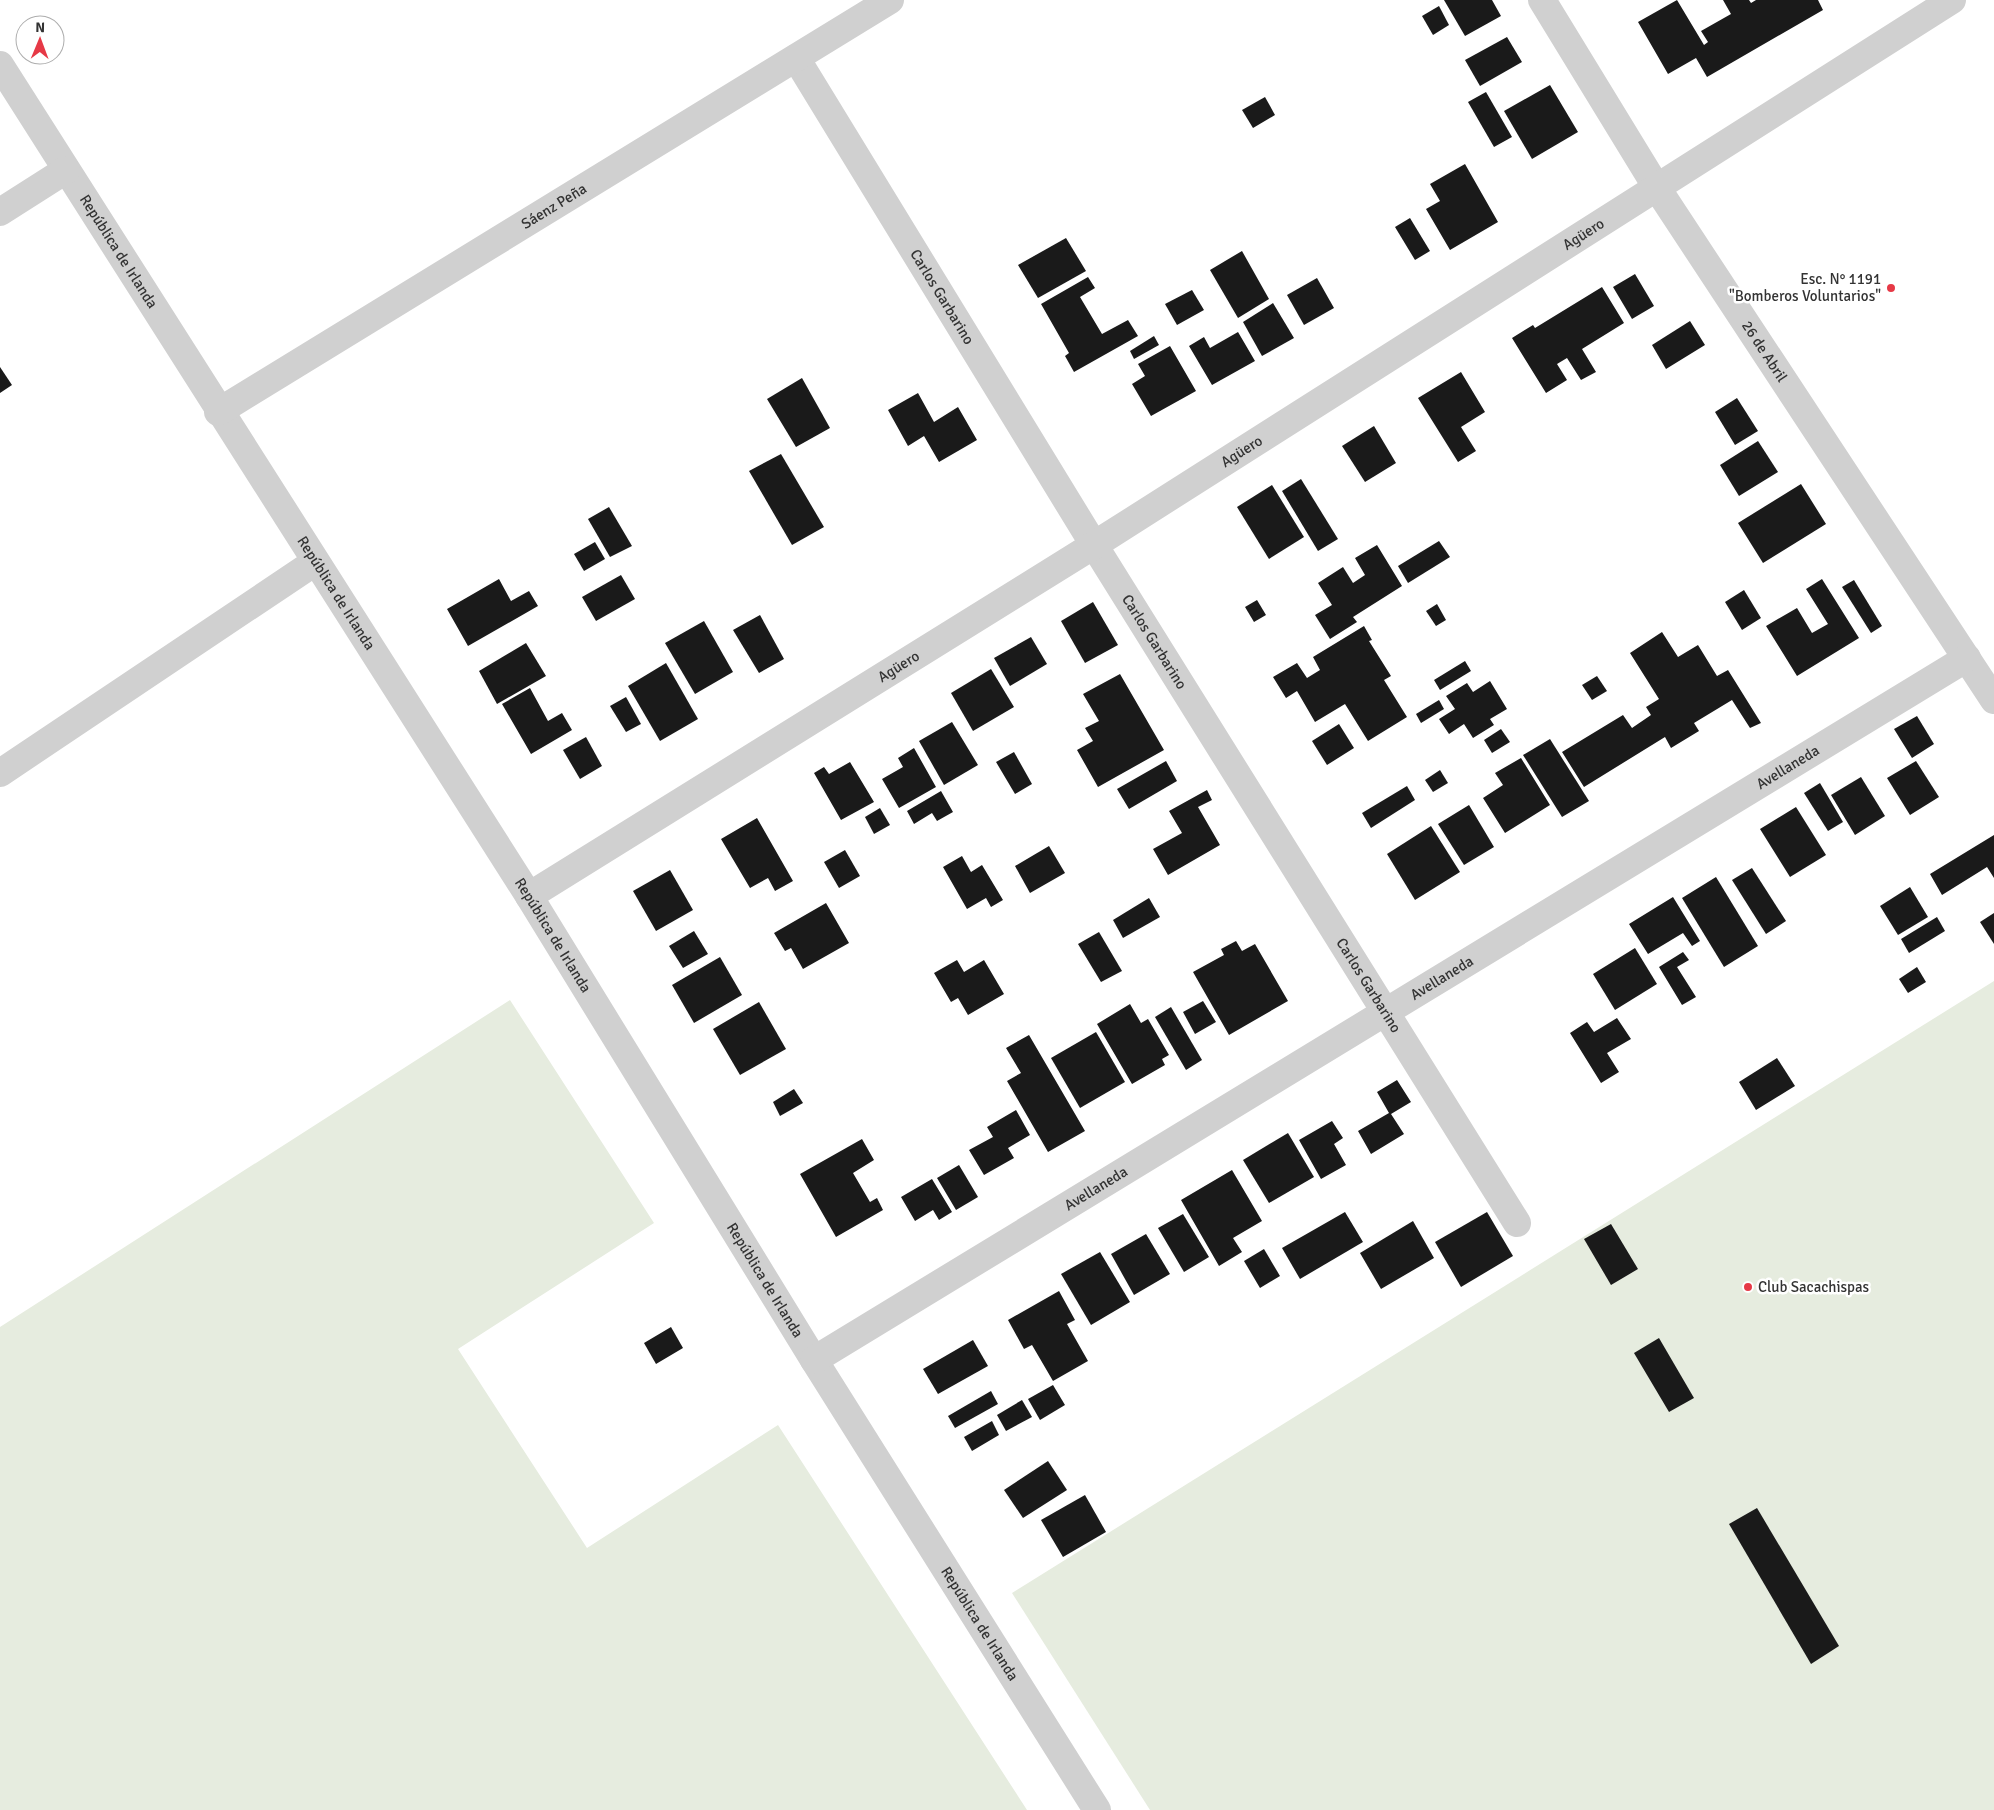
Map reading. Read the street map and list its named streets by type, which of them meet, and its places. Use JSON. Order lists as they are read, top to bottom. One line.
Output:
{"streets":{"street":["Sáenz Peña","Agüero","República de Irlanda","Carlos Garbarino","26 de Abril","Avellaneda"]},"crossings":[["Sáenz Peña","República de Irlanda"],["Sáenz Peña","Carlos Garbarino"],["Agüero","República de Irlanda"],["Agüero","Carlos Garbarino"],["Agüero","26 de Abril"],["República de Irlanda","Avellaneda"],["Carlos Garbarino","Avellaneda"],["26 de Abril","Avellaneda"]],"places":["Esc. N° 1191 \"Bomberos Voluntarios\"","Club Sacachispas"],"north":"top"}
